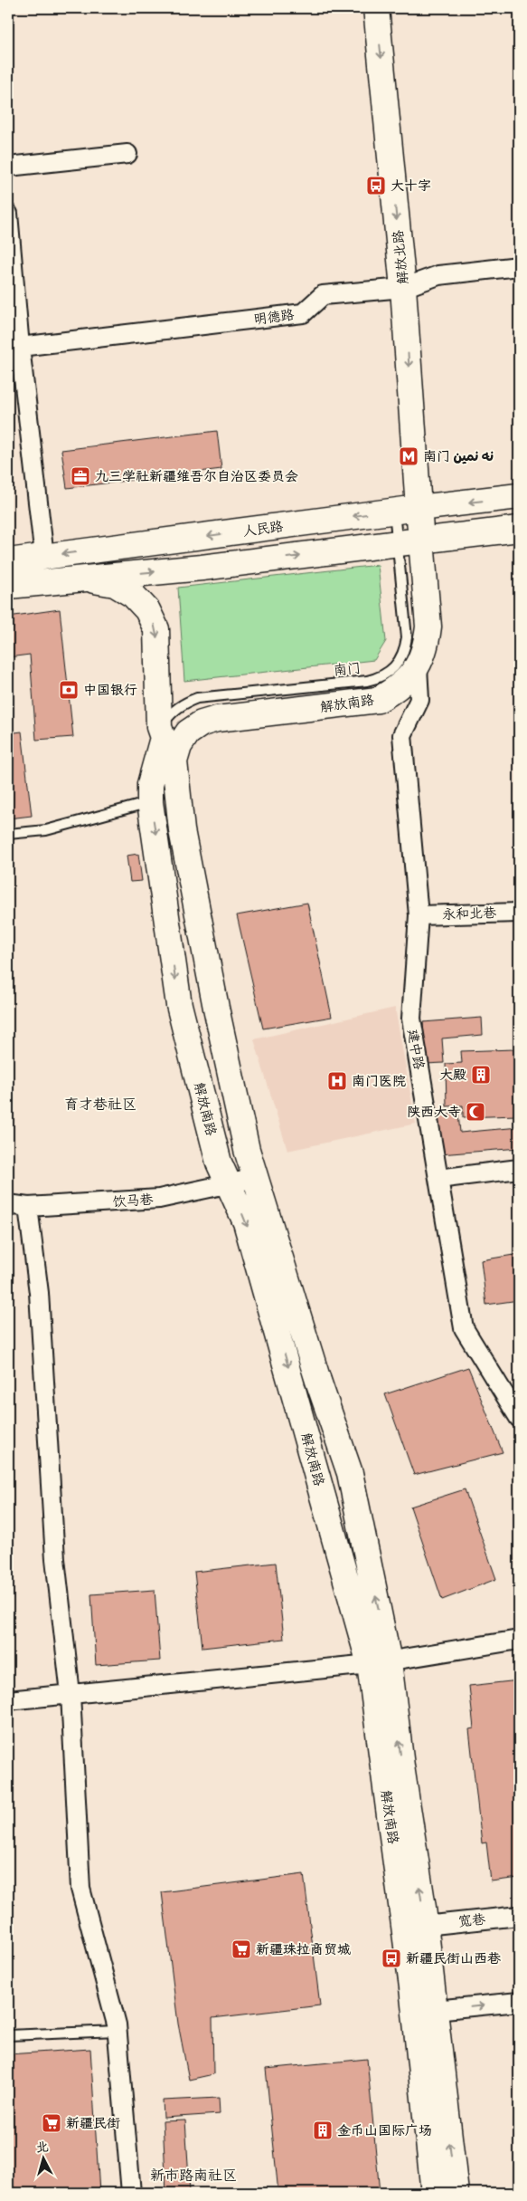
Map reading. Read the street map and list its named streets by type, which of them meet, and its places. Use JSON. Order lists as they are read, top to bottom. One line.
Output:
{"streets":{"main road":["解放北路","人民路","解放南路"],"street":["明德路","永和北巷","建中路","饮马巷","宽巷"],"lane":["南门"]},"crossings":[["解放北路","明德路"],["解放北路","人民路"],["解放北路","南门"],["解放北路","解放南路"],["人民路","南门"],["南门","解放南路"],["解放南路","建中路"],["解放南路","饮马巷"],["解放南路","宽巷"],["永和北巷","建中路"]],"one_way":["解放北路"],"districts":["育才巷社区","新市路南社区"],"places":{"bus stop":["大十字","新疆民街山西巷"],"metro station":["南门 نە نمين"],"office":["九三学社新疆维吾尔自治区委员会"],"bank":["中国银行"],"building":["大殿","金币山国际广场"],"hospital":["南门医院"],"mosque":["陕西大寺"],"supermarket":["新疆珠拉商贸城","新疆民街"]},"north":"top"}
